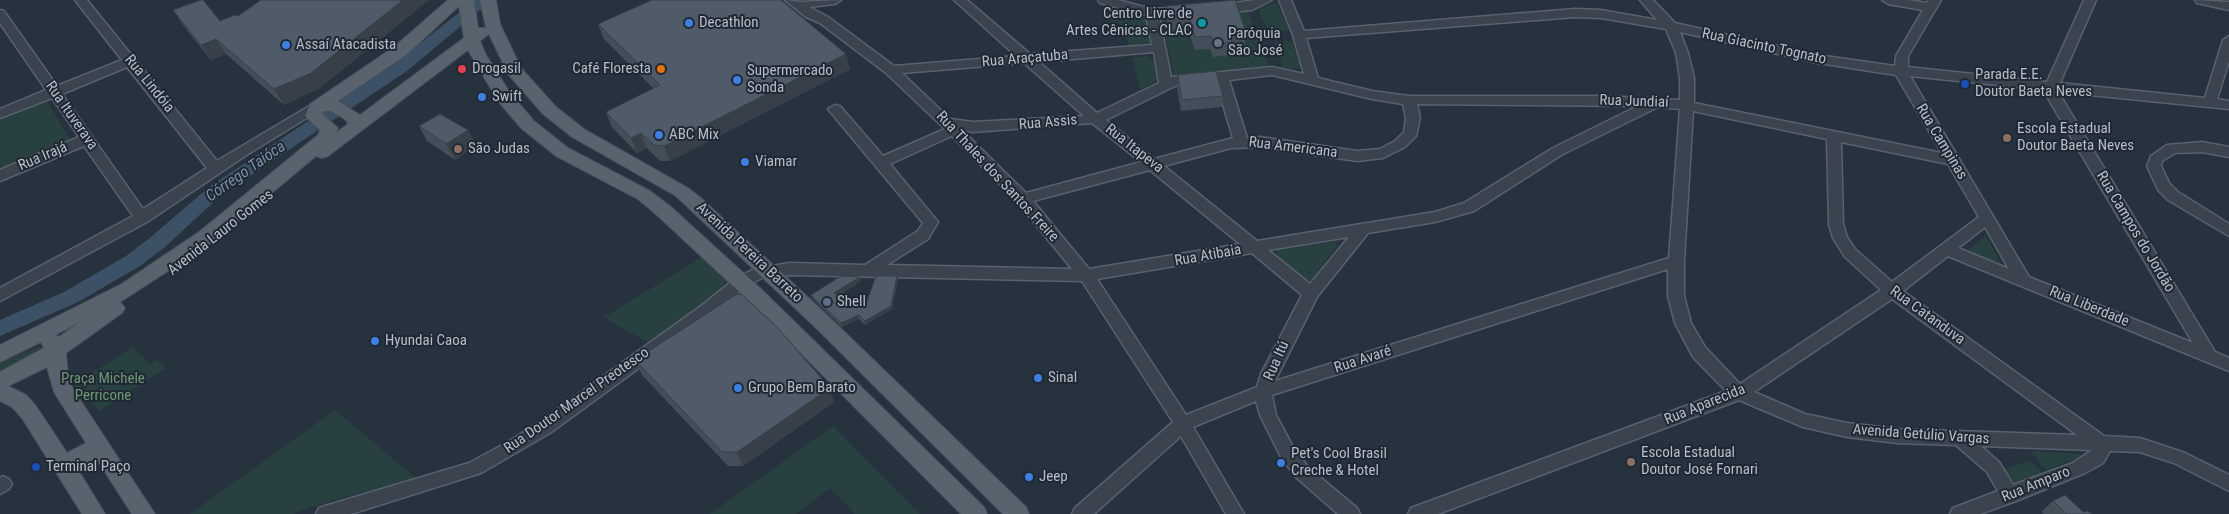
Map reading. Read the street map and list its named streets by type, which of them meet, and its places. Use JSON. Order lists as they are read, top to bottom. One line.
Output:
{"streets":{"main road":["Avenida Lauro Gomes","Avenida Pereira Barreto"],"street":["Rua Giacinto Tognato","Rua Araçatuba","Rua Lindóia","Rua Jundiaí","Rua Ituverava","Rua Assis","Rua Campinas","Rua Americana","Rua Itapeva","Rua Irajá","Rua Thales dos Santos Freire","Rua Campos do Jordão","Rua Atibaia","Rua Liberdade","Rua Catanduva","Rua Avaré","Rua Itú","Rua Doutor Marcel Preotesco","Rua Aparecida","Avenida Getúlio Vargas","Rua Amparo"]},"crossings":[["Rua Giacinto Tognato","Rua Campinas"],["Rua Giacinto Tognato","Rua Campos do Jordão"],["Rua Giacinto Tognato","Avenida Getúlio Vargas"],["Rua Araçatuba","Rua Itapeva"],["Rua Araçatuba","Rua Thales dos Santos Freire"],["Rua Lindóia","Avenida Lauro Gomes"],["Rua Jundiaí","Rua Assis"],["Rua Jundiaí","Rua Campinas"],["Rua Jundiaí","Rua Americana"],["Rua Jundiaí","Rua Atibaia"],["Rua Jundiaí","Rua Catanduva"],["Rua Jundiaí","Avenida Getúlio Vargas"],["Rua Ituverava","Rua Irajá"],["Rua Ituverava","Avenida Lauro Gomes"],["Rua Assis","Rua Itapeva"],["Rua Assis","Rua Thales dos Santos Freire"],["Rua Campinas","Rua Liberdade"],["Rua Campinas","Rua Aparecida"],["Rua Americana","Rua Itapeva"],["Rua Americana","Rua Thales dos Santos Freire"],["Rua Itapeva","Rua Atibaia"],["Rua Itapeva","Rua Itú"],["Rua Thales dos Santos Freire","Rua Atibaia"],["Rua Thales dos Santos Freire","Rua Avaré"],["Rua Campos do Jordão","Rua Liberdade"],["Avenida Lauro Gomes","Avenida Pereira Barreto"],["Avenida Pereira Barreto","Rua Atibaia"],["Avenida Pereira Barreto","Rua Doutor Marcel Preotesco"],["Rua Atibaia","Rua Itú"],["Rua Atibaia","Rua Doutor Marcel Preotesco"],["Rua Liberdade","Rua Aparecida"],["Rua Catanduva","Rua Aparecida"],["Rua Catanduva","Avenida Getúlio Vargas"],["Rua Catanduva","Rua Amparo"],["Rua Avaré","Rua Itú"],["Rua Avaré","Avenida Getúlio Vargas"],["Rua Aparecida","Avenida Getúlio Vargas"],["Avenida Getúlio Vargas","Rua Amparo"]],"water":["Córrego Taióca"],"parks":["Praça Michele Perricone"],"places":["Decathlon","Centro Livre de Artes Cênicas - CLAC","Paróquia São José","Assaí Atacadista","Drogasil","Café Floresta","Supermercado Sonda","Parada E.E. Doutor Baeta Neves","Swift","ABC Mix","Escola Estadual Doutor Baeta Neves","São Judas","Viamar","Shell","Hyundai Caoa","Sinal","Grupo Bem Barato","Escola Estadual Doutor José Fornari","Pet's Cool Brasil Creche & Hotel","Terminal Paço","Jeep"]}
